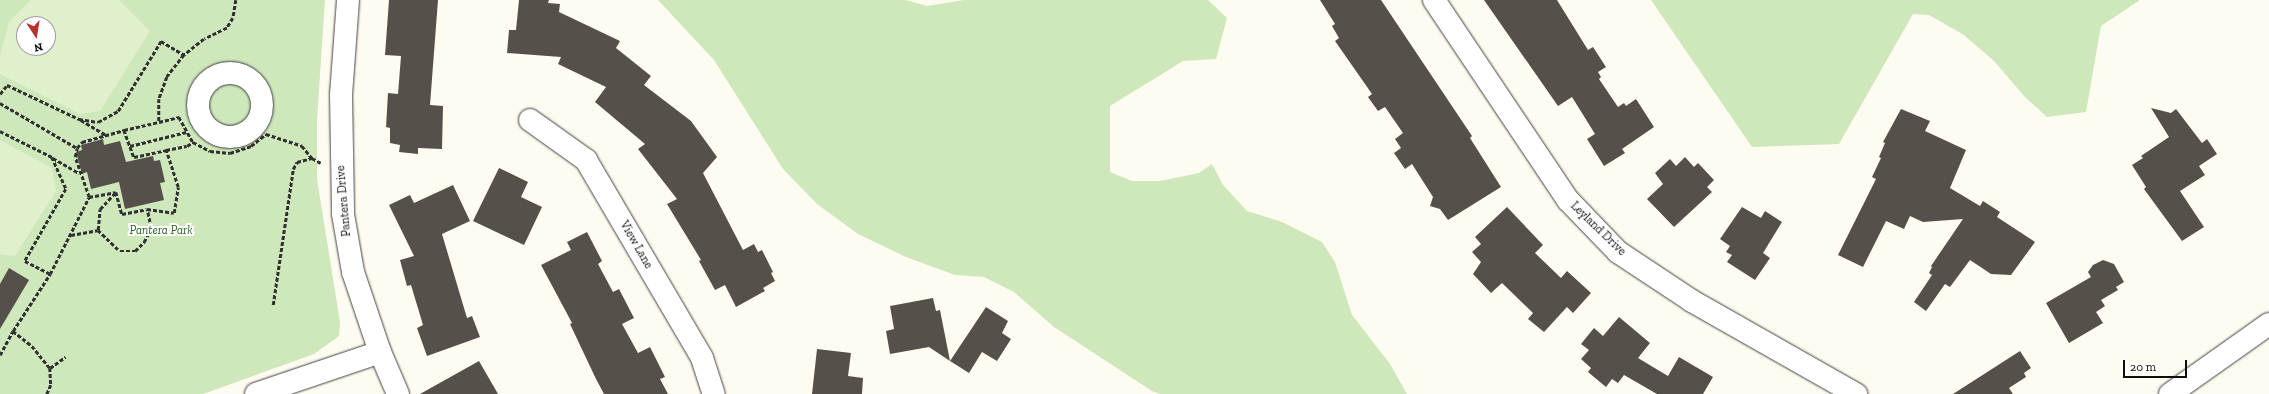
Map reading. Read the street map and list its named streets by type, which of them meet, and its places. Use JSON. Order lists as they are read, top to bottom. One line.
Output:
{"streets":{"street":["Pantera Drive","Leyland Drive","View Lane"]},"parks":["Pantera Park"],"scale_bar":"20 m","north":"bottom"}
